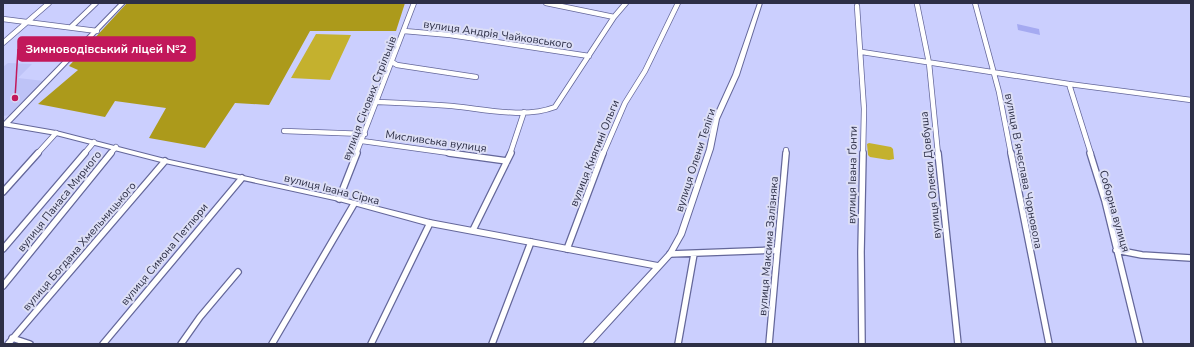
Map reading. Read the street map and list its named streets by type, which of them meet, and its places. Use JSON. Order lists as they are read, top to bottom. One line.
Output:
{"streets":{"street":["вулиця Андрія Чайковського","вулиця Січових Стрільців","Мисливська вулиця","вулиця Княгині Ольги","вулиця Олени Теліги","вулиця Вʼячеслава Чорновола","вулиця Івана Ґонти","вулиця Олекси Довбуша","вулиця Івана Сірка","вулиця Панаса Мирного","Соборна вулиця","вулиця Богдана Хмельницького","вулиця Максима Залізняка","вулиця Симона Петлюри"]},"crossings":[["вулиця Андрія Чайковського","вулиця Січових Стрільців"],["вулиця Січових Стрільців","Мисливська вулиця"],["вулиця Січових Стрільців","вулиця Івана Сірка"],["вулиця Княгині Ольги","вулиця Івана Сірка"],["вулиця Олени Теліги","вулиця Івана Сірка"],["вулиця Івана Сірка","вулиця Панаса Мирного"],["вулиця Івана Сірка","вулиця Богдана Хмельницького"],["вулиця Івана Сірка","вулиця Симона Петлюри"]],"places":["Зимноводівський ліцей №2"]}
